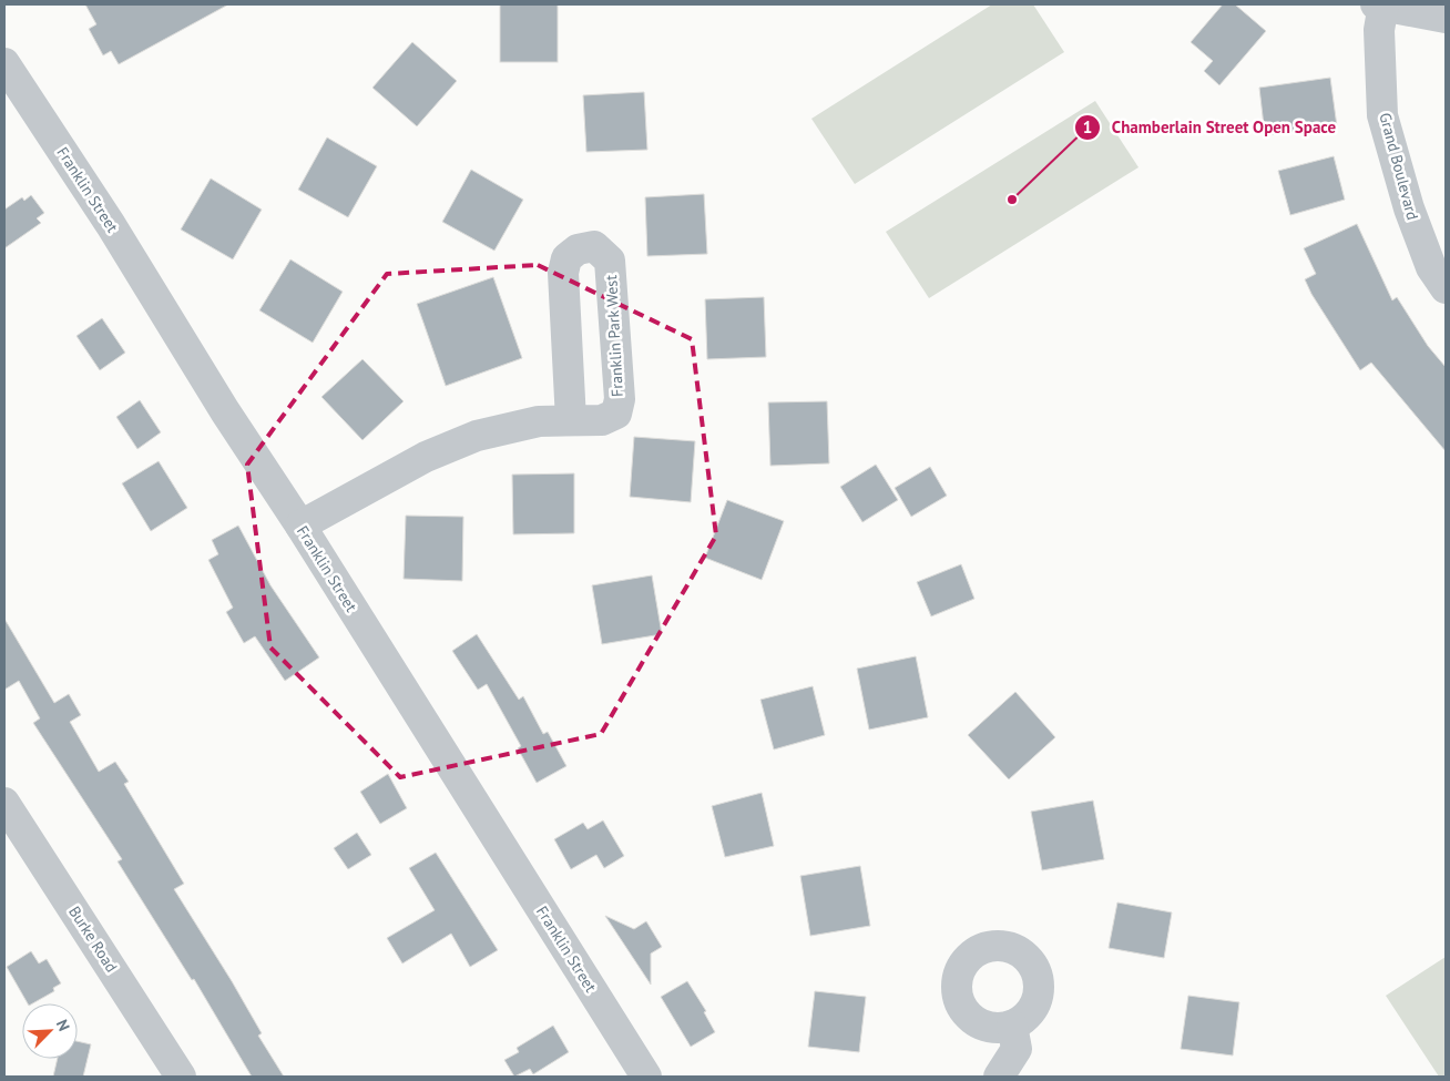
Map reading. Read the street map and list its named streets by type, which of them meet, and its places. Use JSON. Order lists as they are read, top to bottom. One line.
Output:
{"streets":{"street":["Grand Boulevard","Franklin Street","Franklin Park West","Burke Road"]},"crossings":[["Franklin Street","Franklin Park West"]],"places":["Chamberlain Street Open Space"],"north":"top right"}
